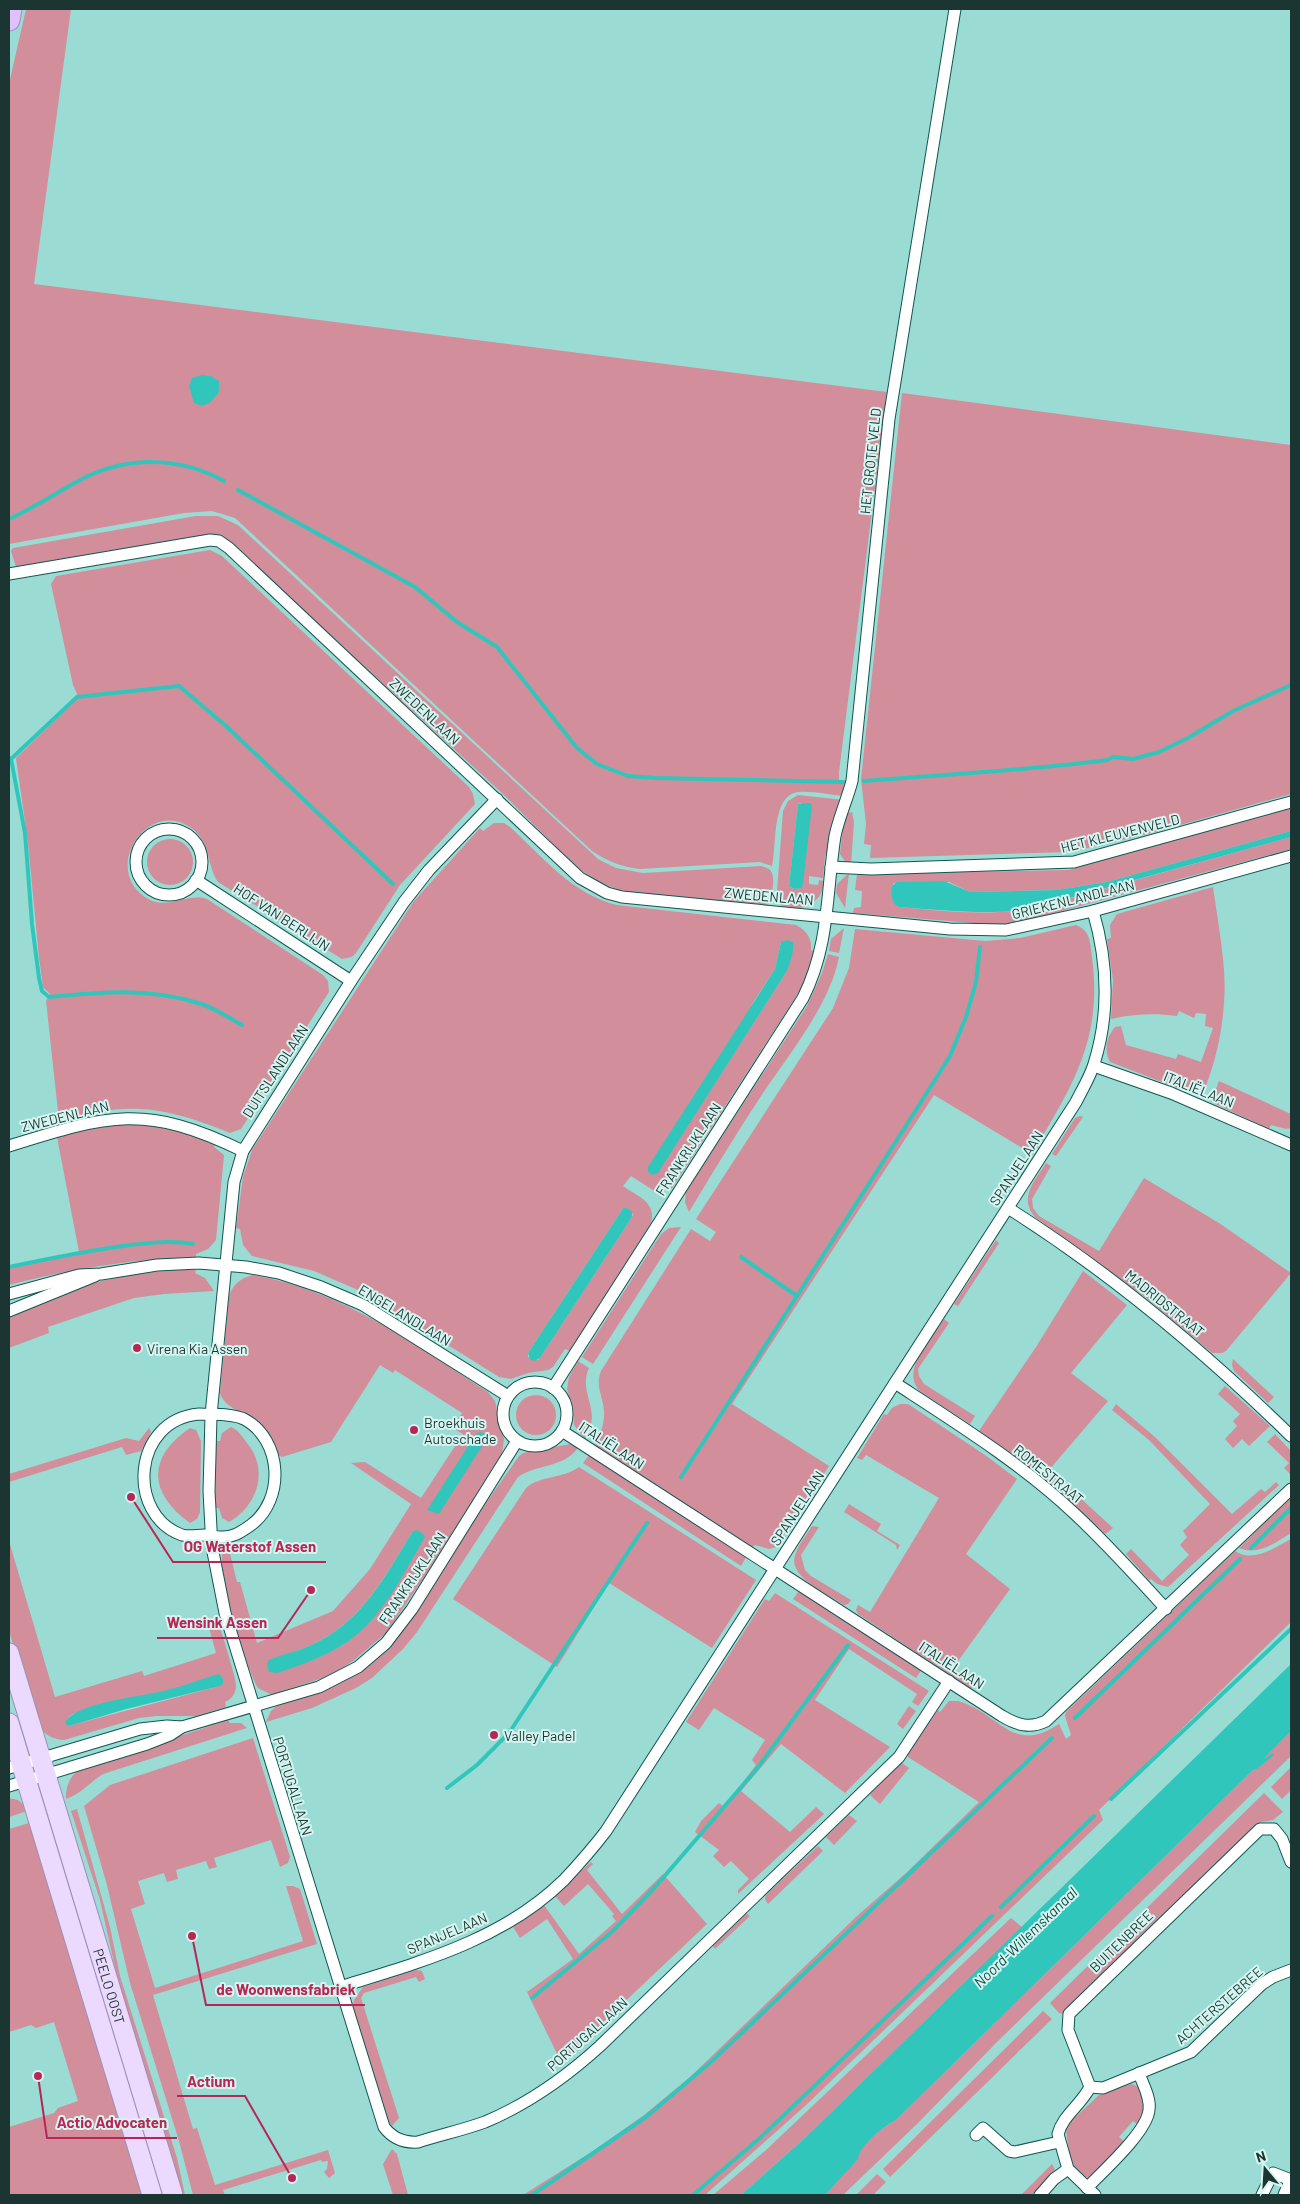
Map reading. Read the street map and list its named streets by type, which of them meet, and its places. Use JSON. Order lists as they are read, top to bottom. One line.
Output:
{"streets":{"main road":["PEELO OOST"],"street":["HET GROTE VELD","ZWEDENLAAN","HET KLEUVENVELD","GRIEKENLANDLAAN","HOF VAN BERLIJN","DUITSLANDLAAN","ITALIËLAAN","FRANKRIJKLAAN","SPANJELAAN","MADRIDSTRAAT","ENGELANDLAAN","ROMESTRAAT","PORTUGALLAAN","BUITENBREE","ACHTERSTEBREE"]},"crossings":[["HET GROTE VELD","ZWEDENLAAN"],["HET GROTE VELD","HET KLEUVENVELD"],["HET GROTE VELD","GRIEKENLANDLAAN"],["HET GROTE VELD","FRANKRIJKLAAN"],["ZWEDENLAAN","GRIEKENLANDLAAN"],["ZWEDENLAAN","DUITSLANDLAAN"],["ZWEDENLAAN","FRANKRIJKLAAN"],["GRIEKENLANDLAAN","FRANKRIJKLAAN"],["GRIEKENLANDLAAN","SPANJELAAN"],["HOF VAN BERLIJN","DUITSLANDLAAN"],["DUITSLANDLAAN","FRANKRIJKLAAN"],["DUITSLANDLAAN","ENGELANDLAAN"],["DUITSLANDLAAN","PORTUGALLAAN"],["ITALIËLAAN","FRANKRIJKLAAN"],["ITALIËLAAN","SPANJELAAN"],["ITALIËLAAN","ENGELANDLAAN"],["ITALIËLAAN","ROMESTRAAT"],["ITALIËLAAN","PORTUGALLAAN"],["FRANKRIJKLAAN","ENGELANDLAAN"],["FRANKRIJKLAAN","PORTUGALLAAN"],["FRANKRIJKLAAN","PEELO OOST"],["SPANJELAAN","MADRIDSTRAAT"],["SPANJELAAN","ROMESTRAAT"],["SPANJELAAN","PORTUGALLAAN"],["BUITENBREE","ACHTERSTEBREE"]],"water":["Noord-Willemskanaal"],"places":["Virena Kia Assen","Broekhuis Autoschade","OG Waterstof Assen","Wensink Assen","Valley Padel","de Woonwensfabriek","Actio Advocaten","Actium"],"north":"top"}
